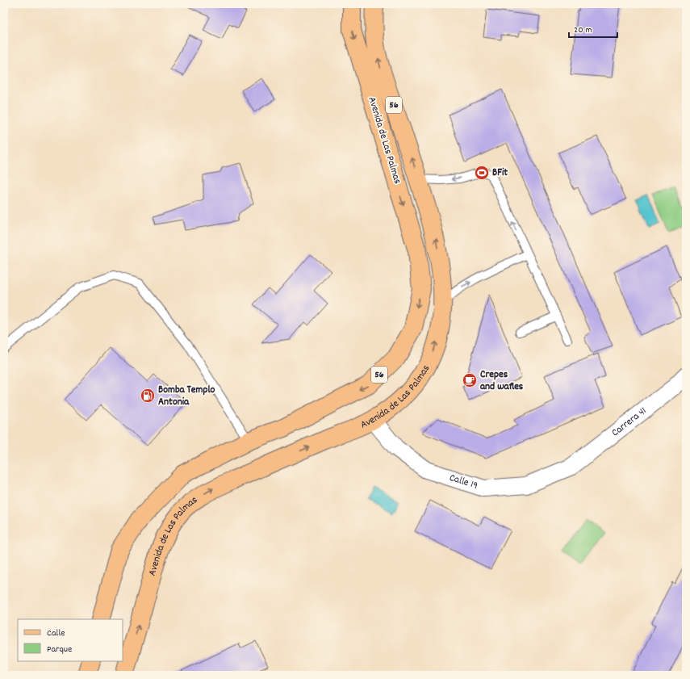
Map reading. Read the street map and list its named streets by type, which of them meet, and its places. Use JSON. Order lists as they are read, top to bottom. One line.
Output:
{"streets":{"main road":["56","Avenida de Las Palmas"],"street":["Carrera 41","Calle 19"]},"crossings":[["Avenida de Las Palmas","Calle 19"],["Carrera 41","Calle 19"]],"places":{"sports":["BFit"],"cafe":["Crepes and wafles"],"fuel station":["Bomba Templo Antonia"]},"legend":["Calle","Parque"],"scale_bar":"20 m"}
